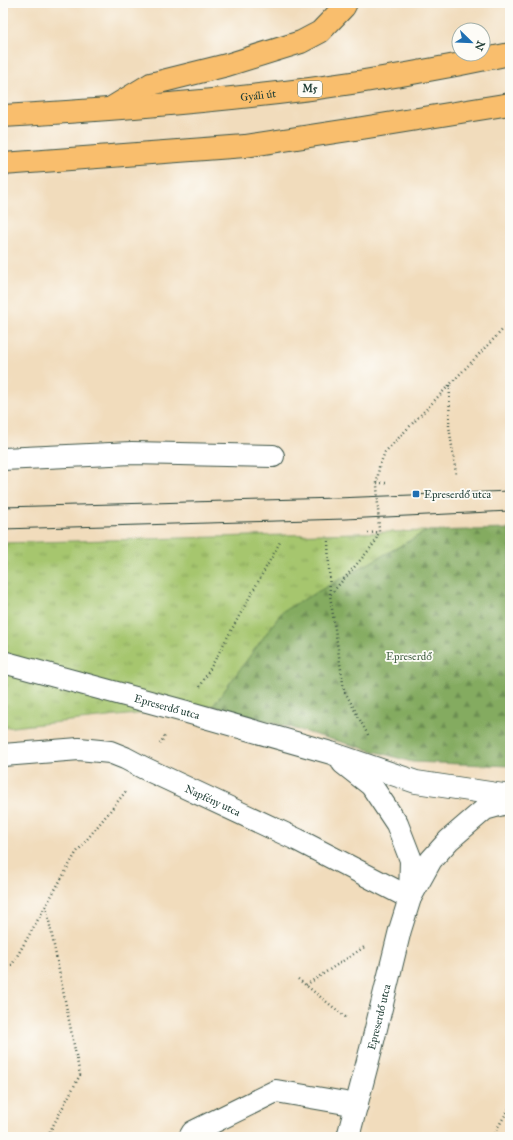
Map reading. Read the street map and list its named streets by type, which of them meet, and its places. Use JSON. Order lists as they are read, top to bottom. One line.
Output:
{"streets":{"main road":["M5","Gyáli út"],"street":["Epreserdő utca","Napfény utca"]},"crossings":[["Epreserdő utca","Napfény utca"]],"parks":["Epreserdő"],"places":{"transit":["Epreserdő utca"]},"north":"bottom right"}
